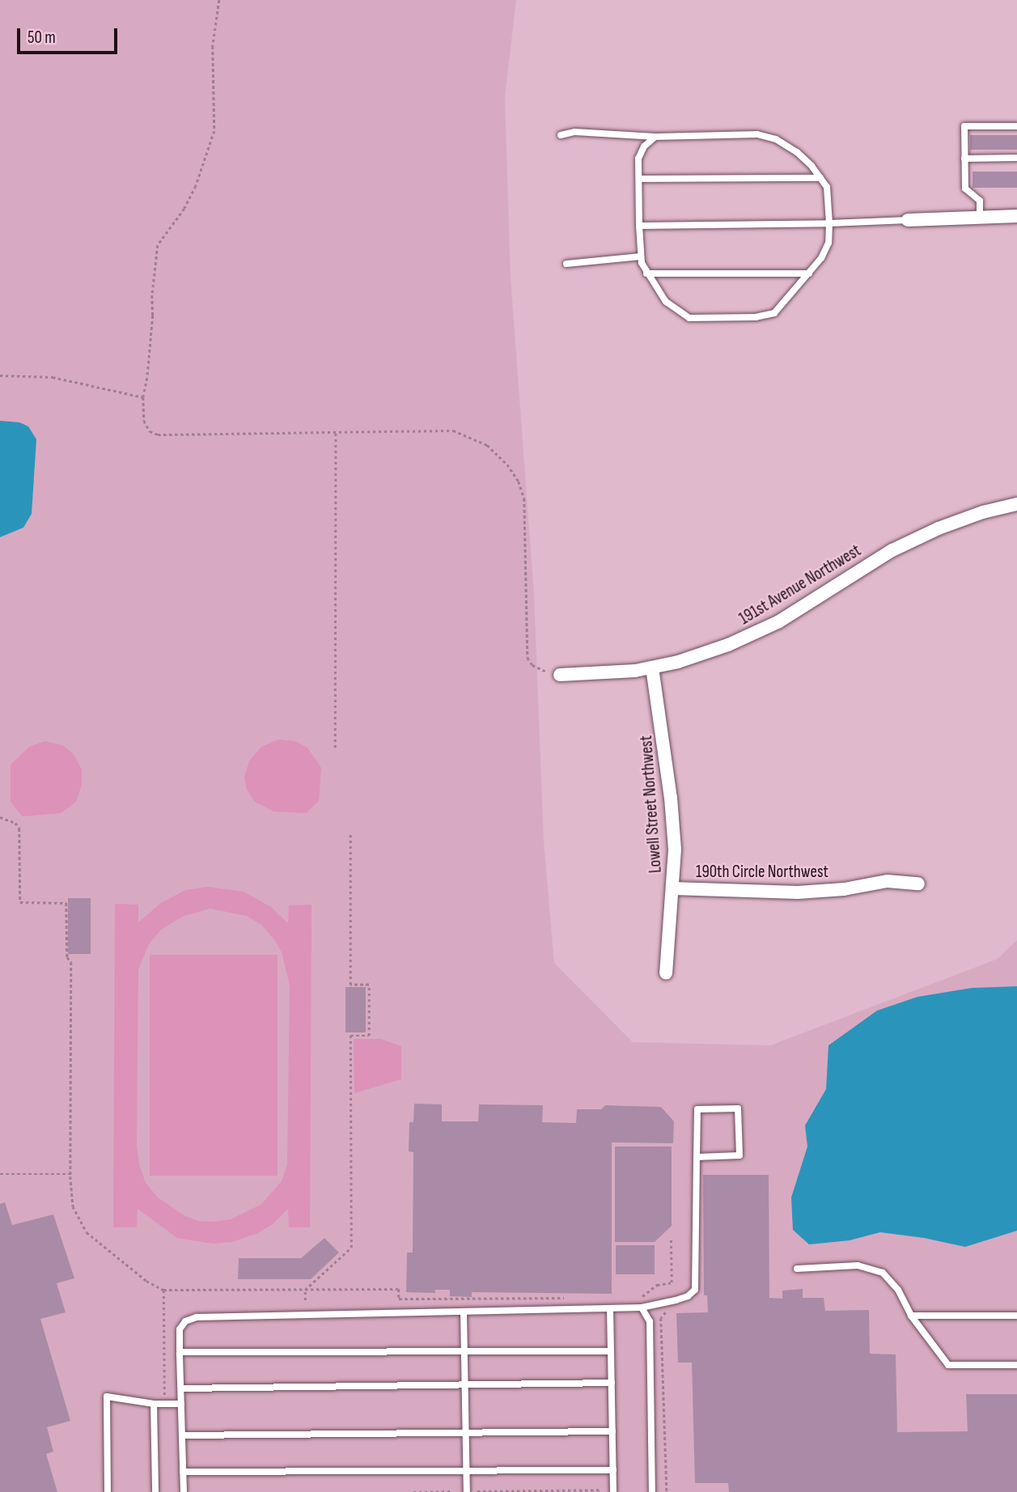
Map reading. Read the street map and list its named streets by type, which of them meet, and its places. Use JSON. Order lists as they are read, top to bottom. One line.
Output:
{"streets":{"street":["191st Avenue Northwest","Lowell Street Northwest","190th Circle Northwest"]},"crossings":[["191st Avenue Northwest","Lowell Street Northwest"],["Lowell Street Northwest","190th Circle Northwest"]],"scale_bar":"50 m"}
